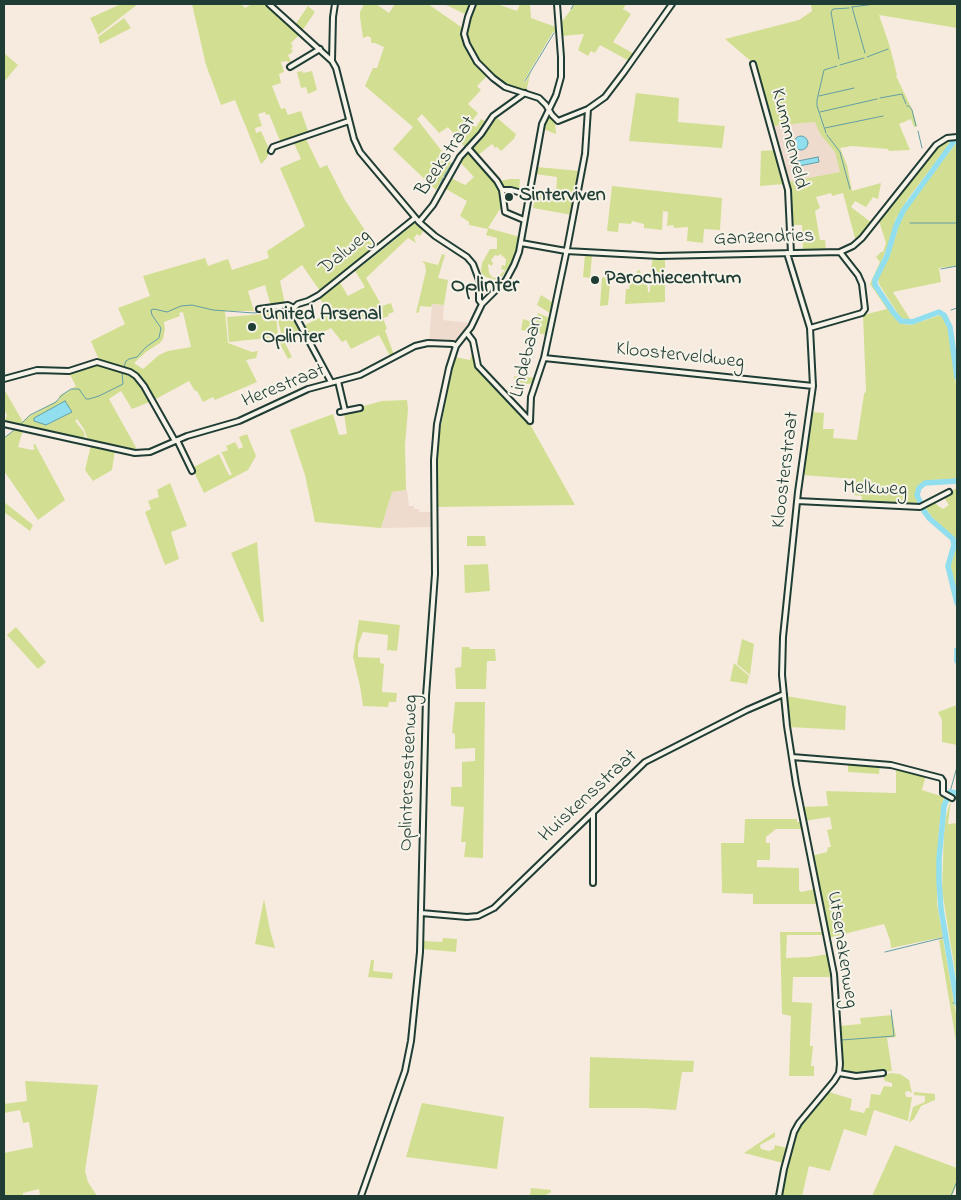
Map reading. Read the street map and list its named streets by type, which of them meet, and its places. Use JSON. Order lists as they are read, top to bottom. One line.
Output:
{"streets":{"street":["Kummenveld","Beekstraat","Ganzendries","Dalweg","Lindebaan","Kloosterveldweg","Herestraat","Kloosterstraat","Melkweg","Oplintersesteenweg","Huiskensstraat","Utsenakenweg"]},"crossings":[["Kummenveld","Ganzendries"],["Kummenveld","Kloosterstraat"],["Ganzendries","Lindebaan"],["Ganzendries","Kloosterstraat"],["Lindebaan","Kloosterveldweg"],["Kloosterveldweg","Kloosterstraat"],["Herestraat","Oplintersesteenweg"],["Kloosterstraat","Melkweg"],["Kloosterstraat","Huiskensstraat"],["Kloosterstraat","Utsenakenweg"],["Oplintersesteenweg","Huiskensstraat"],["Huiskensstraat","Utsenakenweg"]],"districts":["Oplinter"],"places":["Sinterviven","Parochiecentrum","United Arsenal Oplinter"]}
